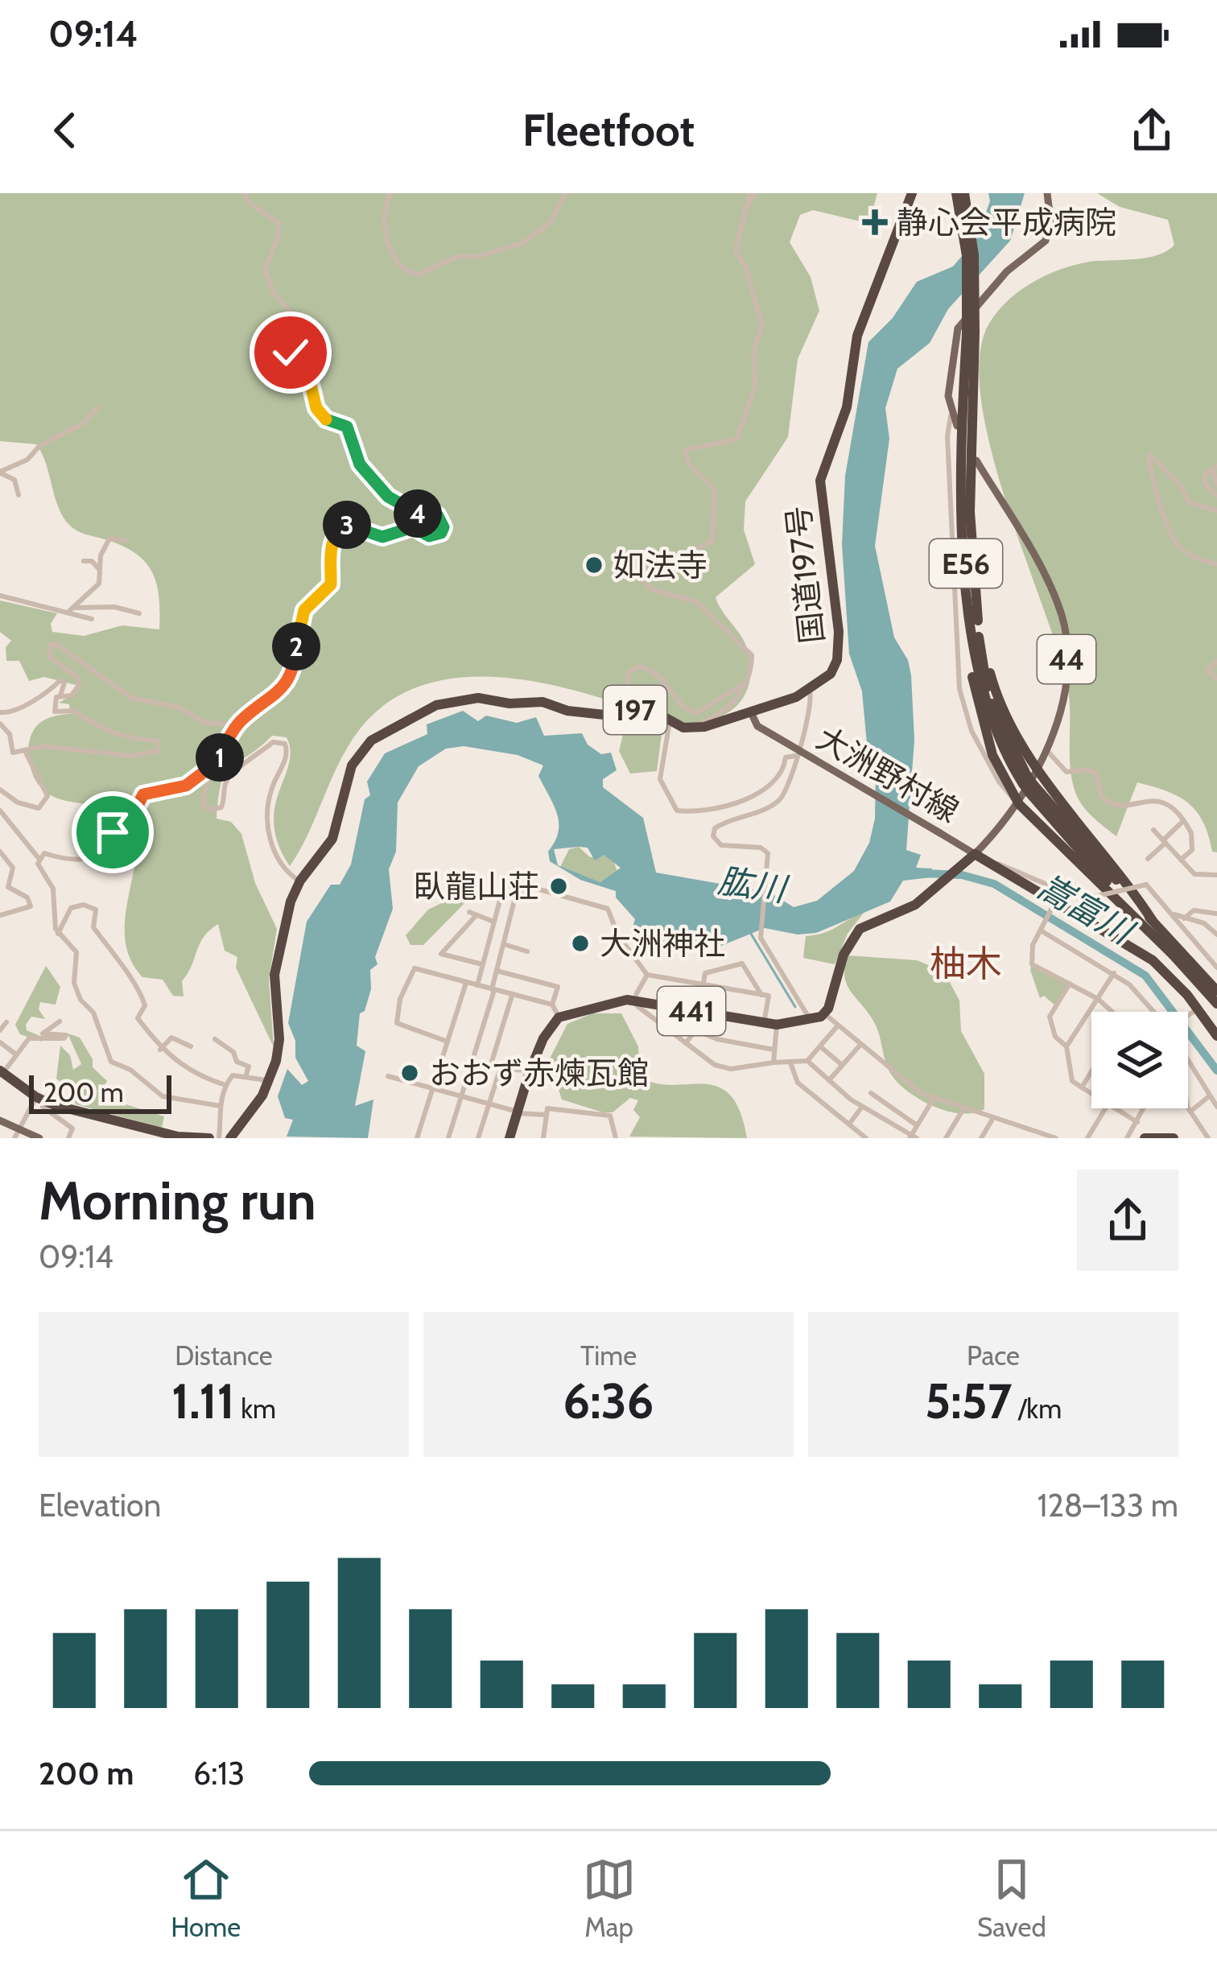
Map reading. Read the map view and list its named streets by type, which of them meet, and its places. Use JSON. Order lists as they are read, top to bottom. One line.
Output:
{"streets":{"highway":["E56","国道197号","197","441"],"main road":["44","大洲野村線"]},"crossings":[["国道197号","197"],["197","大洲野村線"]],"districts":["柚木"],"water":["肱川","嵩富川"],"places":{"health":["静心会平成病院"],"other":["如法寺","臥龍山荘","大洲神社","おおず赤煉瓦館"]},"scale_bar":"200 m","page":{"status":"09:14","header":"Fleetfoot","pins":["4","3","2","1"],"scale":"200 m","heading":["Morning run","09:14"],"stats":[["Distance","1.11 km"],["Time","6:36"],["Pace","5:57 /km"]],"chart":["Elevation","128–133 m"],"list":[{"name":"200 m","note":"6:13"}],"tabs":["Home","Map","Saved"]}}
